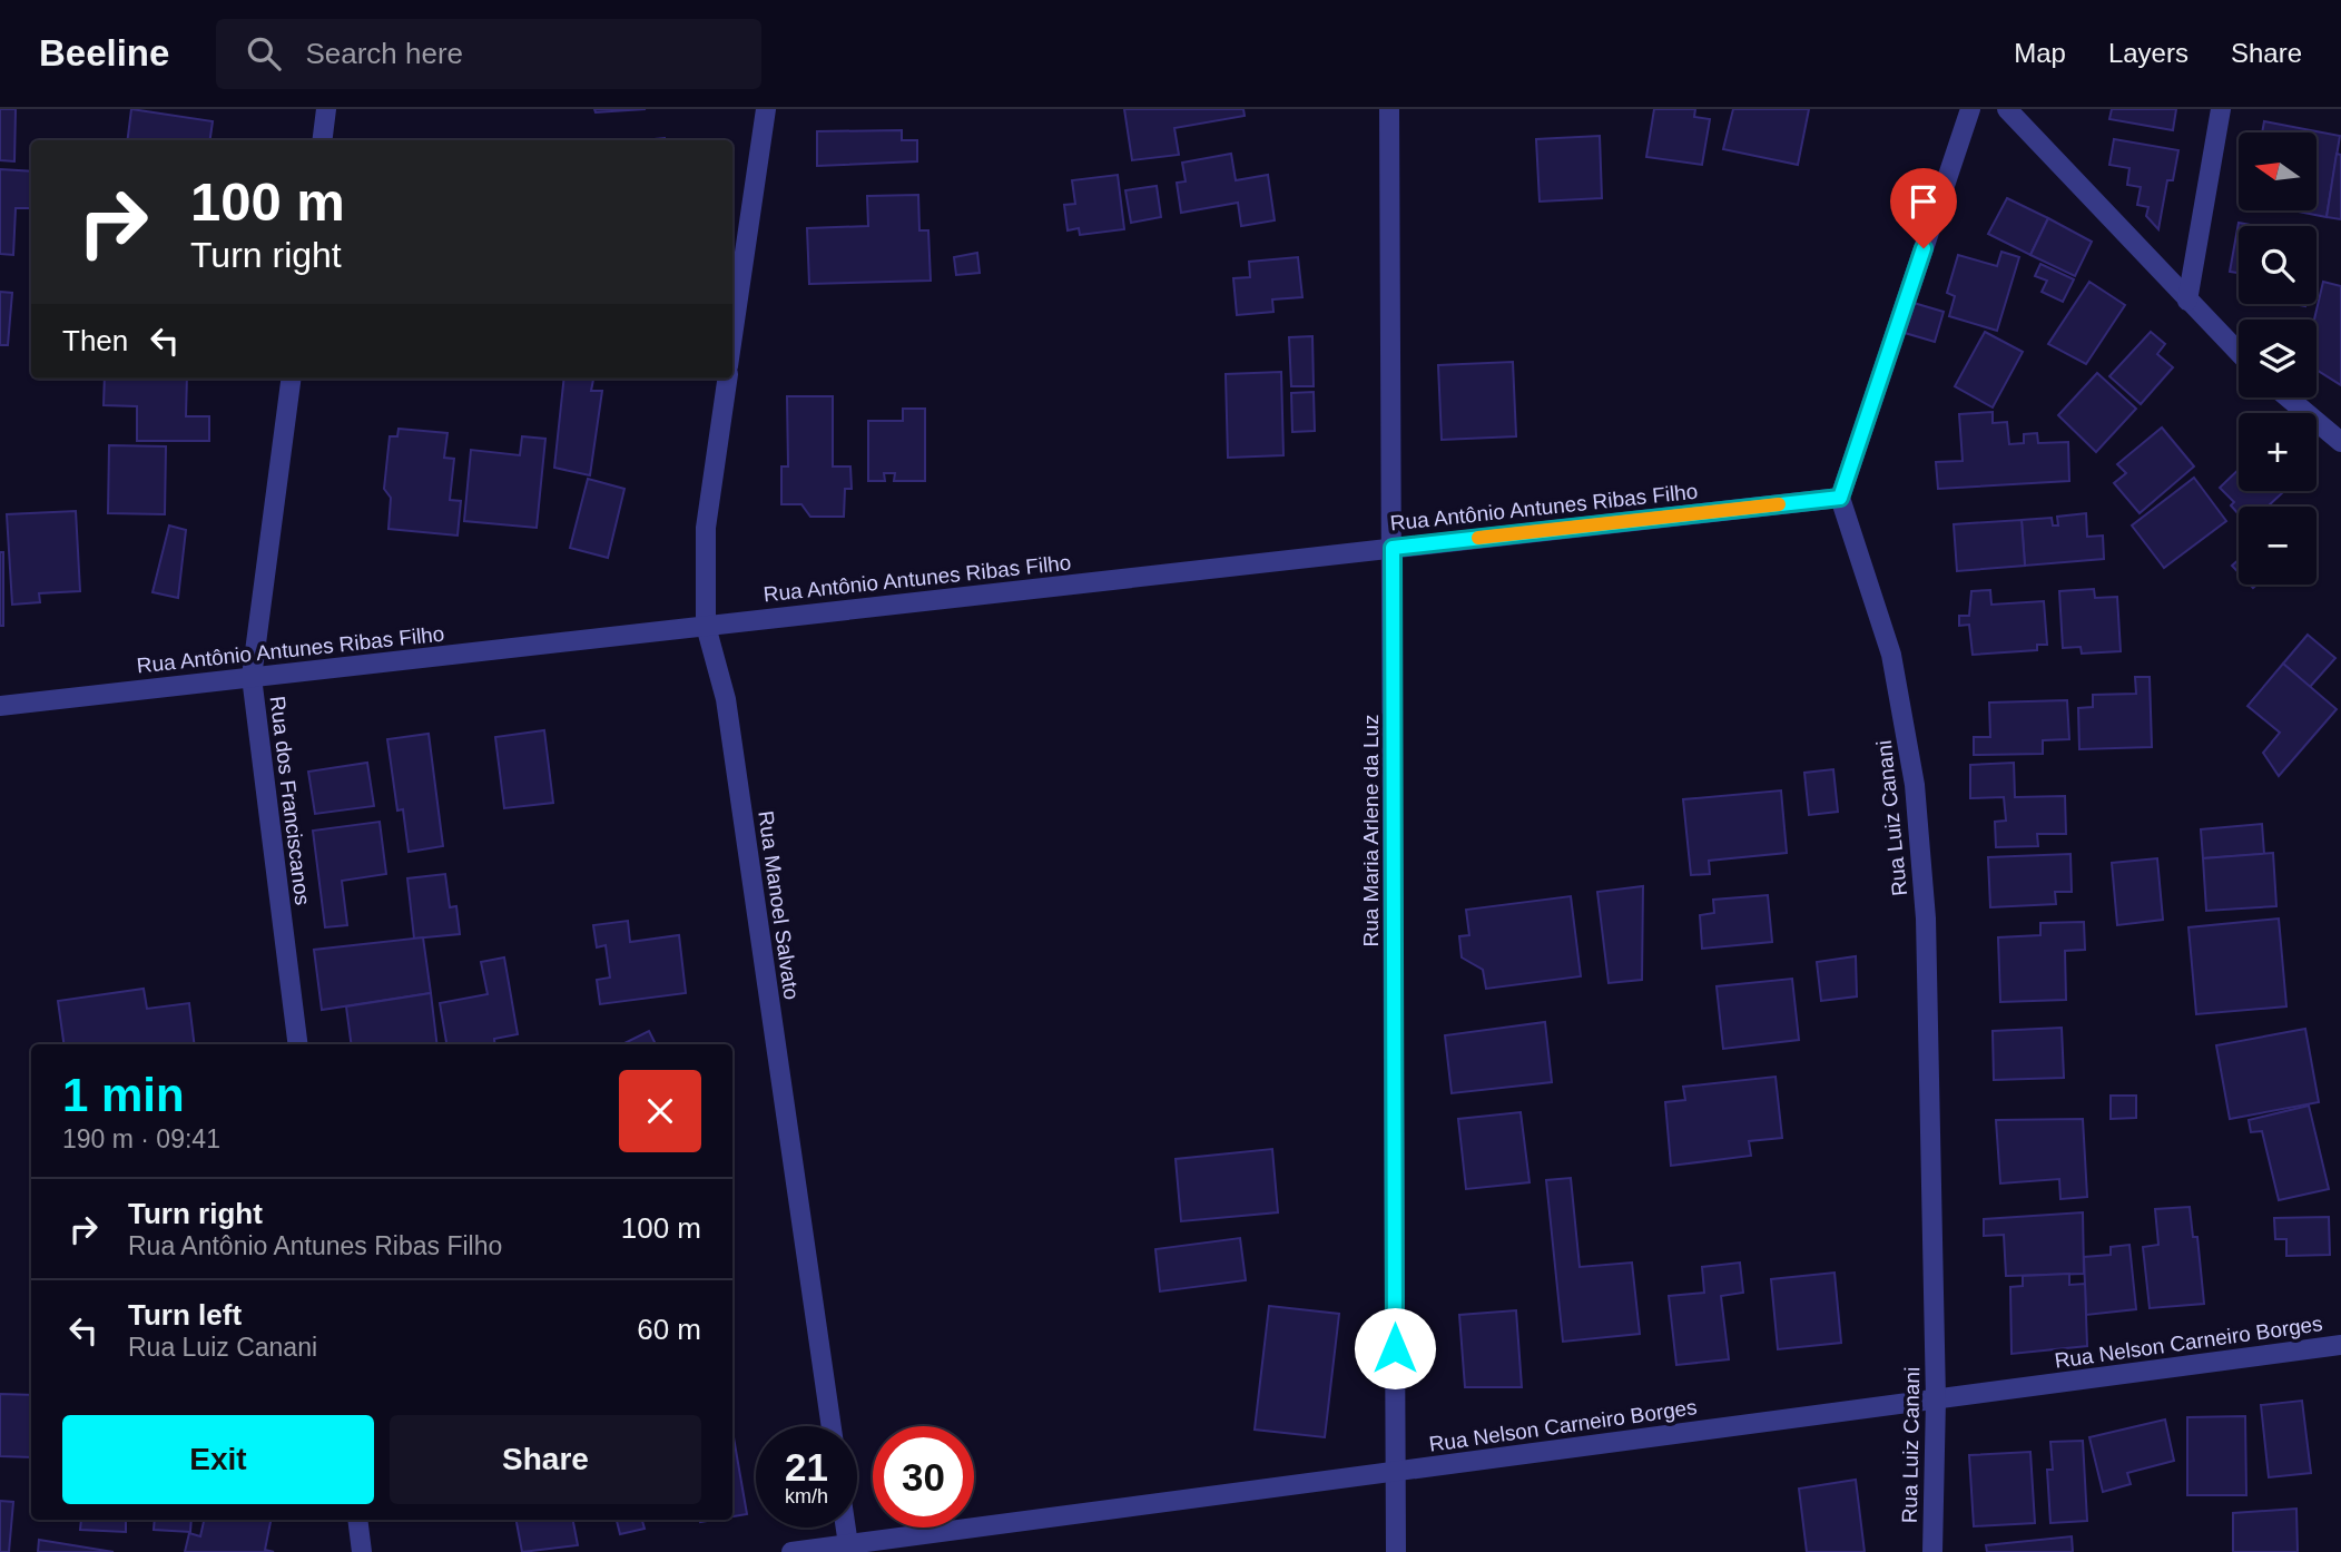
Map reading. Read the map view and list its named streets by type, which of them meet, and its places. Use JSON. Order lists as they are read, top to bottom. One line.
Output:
{"streets":{"street":["Rua Antônio Antunes Ribas Filho","Rua dos Franciscanos","Rua Luiz Canani","Rua Maria Arlene da Luz","Rua Manoel Salvato","Rua Nelson Carneiro Borges"]},"crossings":[["Rua Antônio Antunes Ribas Filho","Rua dos Franciscanos"],["Rua Antônio Antunes Ribas Filho","Rua Luiz Canani"],["Rua Antônio Antunes Ribas Filho","Rua Maria Arlene da Luz"],["Rua Antônio Antunes Ribas Filho","Rua Manoel Salvato"],["Rua Luiz Canani","Rua Nelson Carneiro Borges"],["Rua Maria Arlene da Luz","Rua Nelson Carneiro Borges"]],"north":"left","page":{"header":"Beeline","search":"Search here","nav":["Map","Layers","Share"],"map_buttons":["+","−"],"turn":["100 m","Turn right"],"then":"Then","heading":["1 min","190 m · 09:41"],"list":[{"name":"Turn right","note":"Rua Antônio Antunes Ribas Filho","value":"100 m"},{"name":"Turn left","note":"Rua Luiz Canani","value":"60 m"}],"buttons":["Exit","Share"],"speed":"21 km/h","limit":"30"}}
